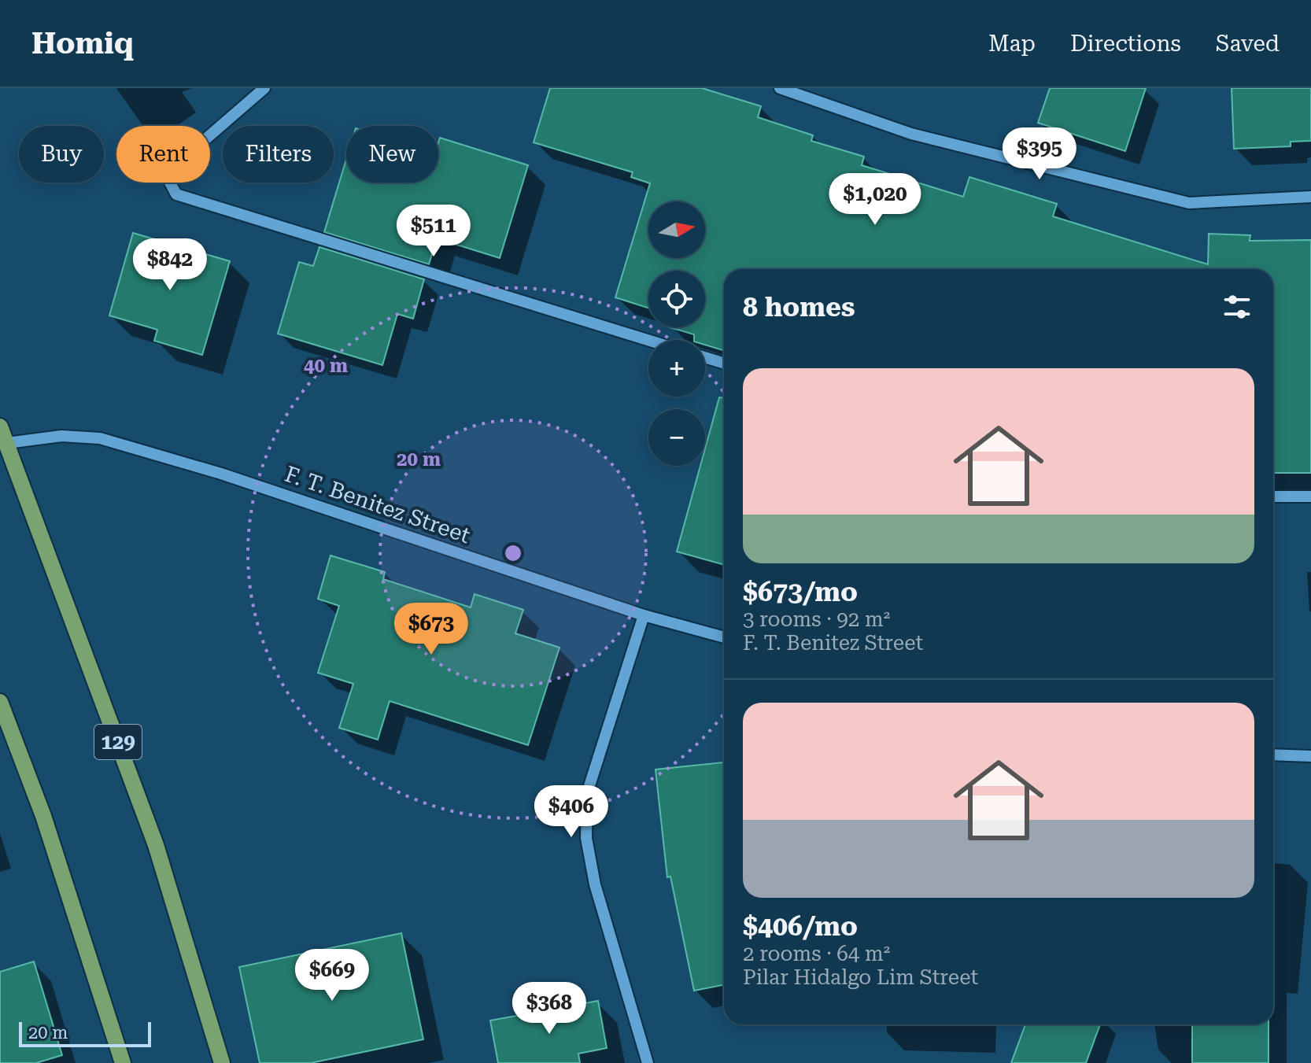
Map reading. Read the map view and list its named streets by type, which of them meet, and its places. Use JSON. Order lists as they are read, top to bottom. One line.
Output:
{"streets":{"main road":["129"],"street":["F. T. Benitez Street"]},"crossings":[["F. T. Benitez Street","129"]],"scale_bar":"20 m","north":"right","page":{"header":"Homiq","nav":["Map","Directions","Saved"],"chip":["Buy","Rent","Filters","New"],"price":["$395","$1,020","$511","$842","$673","$406","$669","$368"],"map_buttons":["+","−"],"heading":"8 homes","list":[{"name":"$673/mo","note":"3 rooms · 92 m² · F. T. Benitez Street"},{"name":"$406/mo","note":"2 rooms · 64 m² · Pilar Hidalgo Lim Street"}],"scale":"20 m"},"rings":["40 m","20 m"]}
